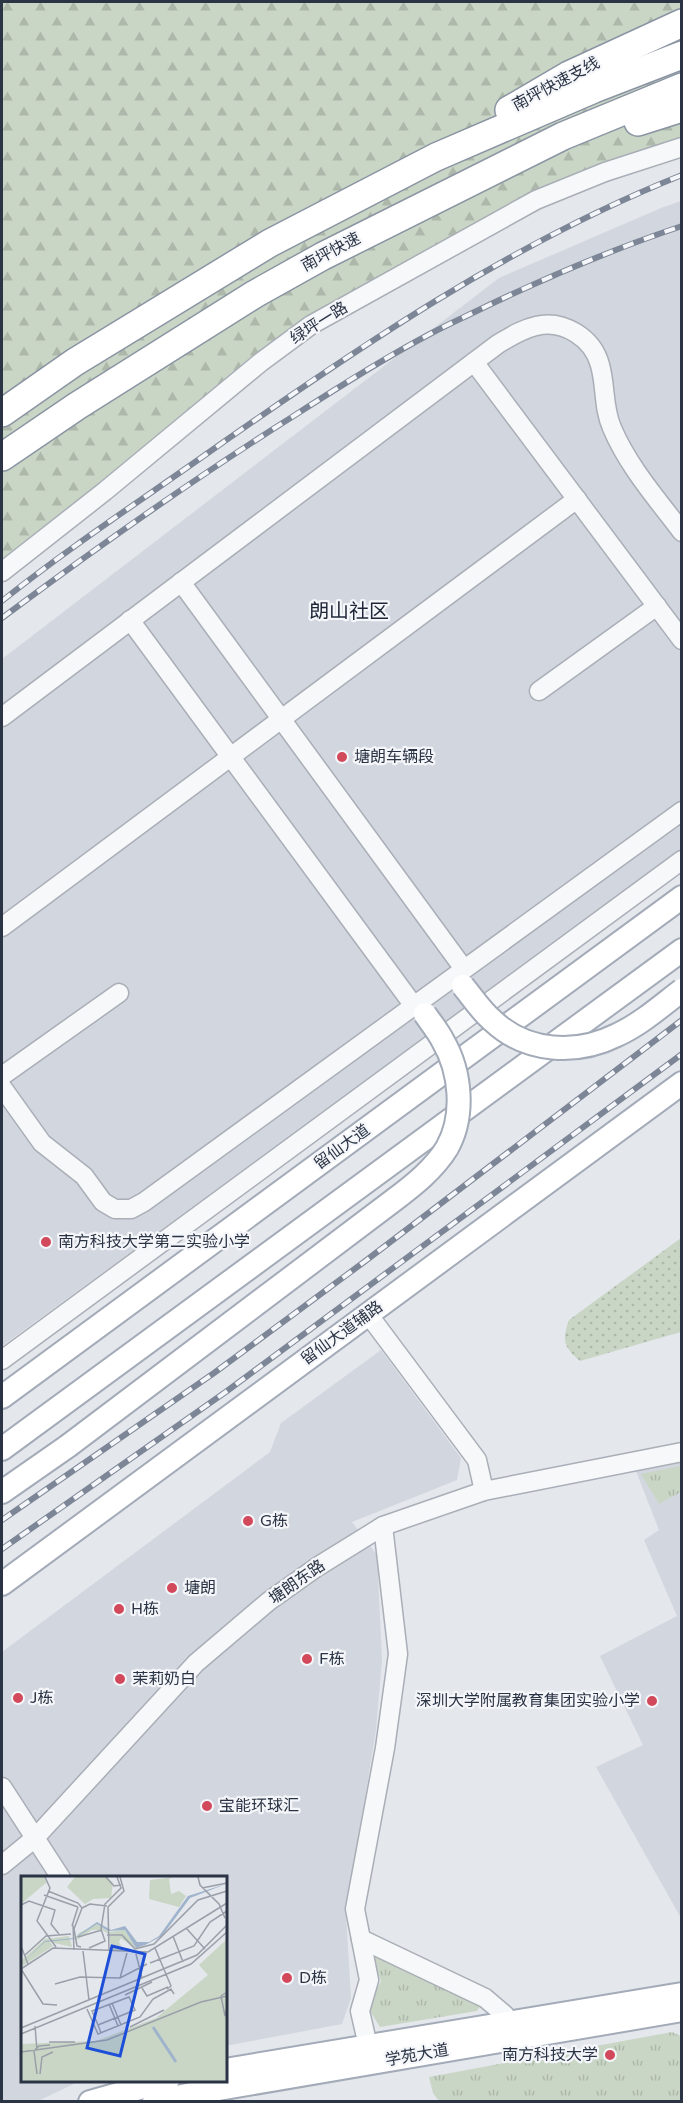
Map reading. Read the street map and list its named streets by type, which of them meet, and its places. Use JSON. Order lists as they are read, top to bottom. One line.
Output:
{"streets":{"highway":["南坪快速支线","南坪快速"],"main road":["留仙大道","留仙大道辅路","学苑大道"],"street":["绿坪一路","塘朗东路"]},"districts":["朗山社区"],"places":["塘朗车辆段","南方科技大学第二实验小学","G栋","塘朗","H栋","F栋","茉莉奶白","J栋","深圳大学附属教育集团实验小学","宝能环球汇","D栋","南方科技大学"]}
